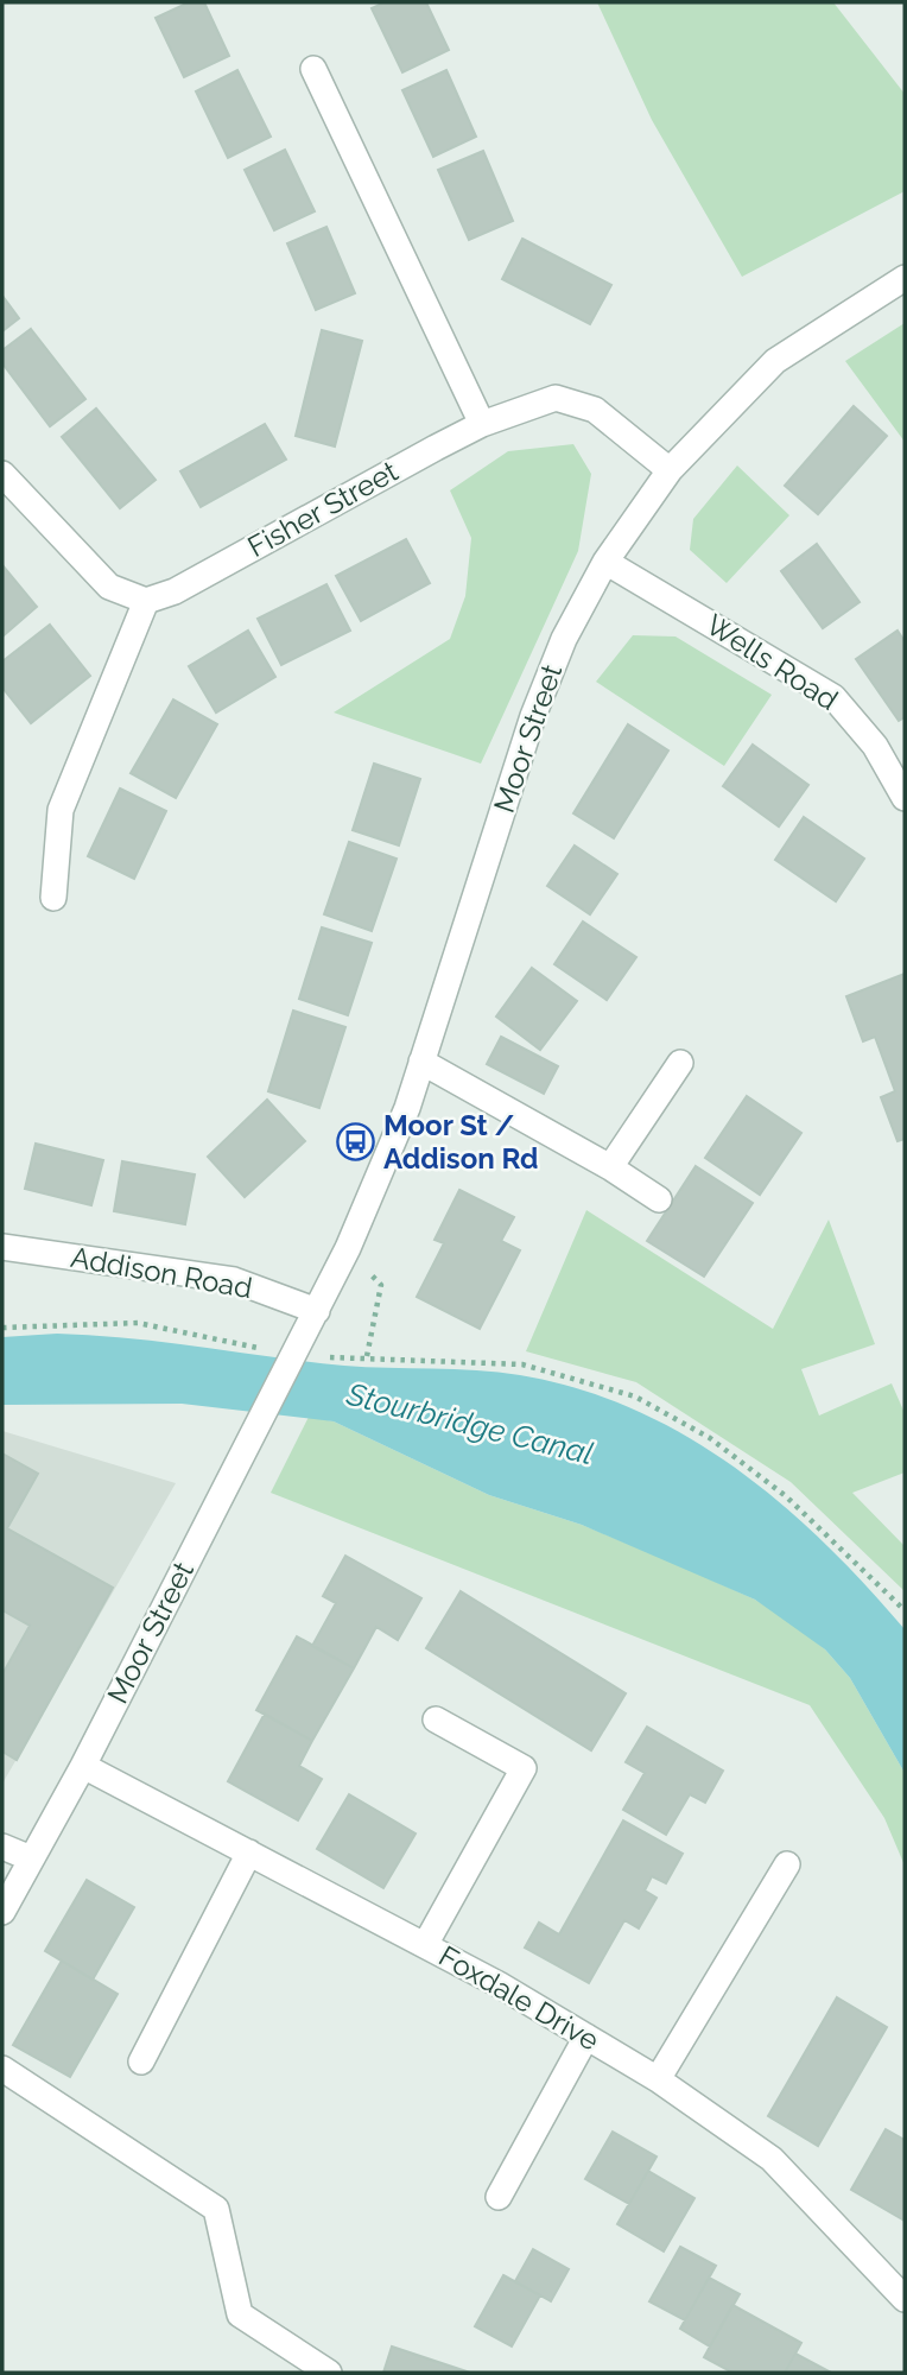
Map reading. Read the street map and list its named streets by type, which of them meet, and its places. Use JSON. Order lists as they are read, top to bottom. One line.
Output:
{"streets":{"street":["Fisher Street","Wells Road","Moor Street","Addison Road","Foxdale Drive"]},"crossings":[["Fisher Street","Moor Street"],["Wells Road","Moor Street"],["Moor Street","Addison Road"],["Moor Street","Foxdale Drive"]],"water":["Stourbridge Canal"],"places":{"bus stop":["Moor St / Addison Rd"]}}
